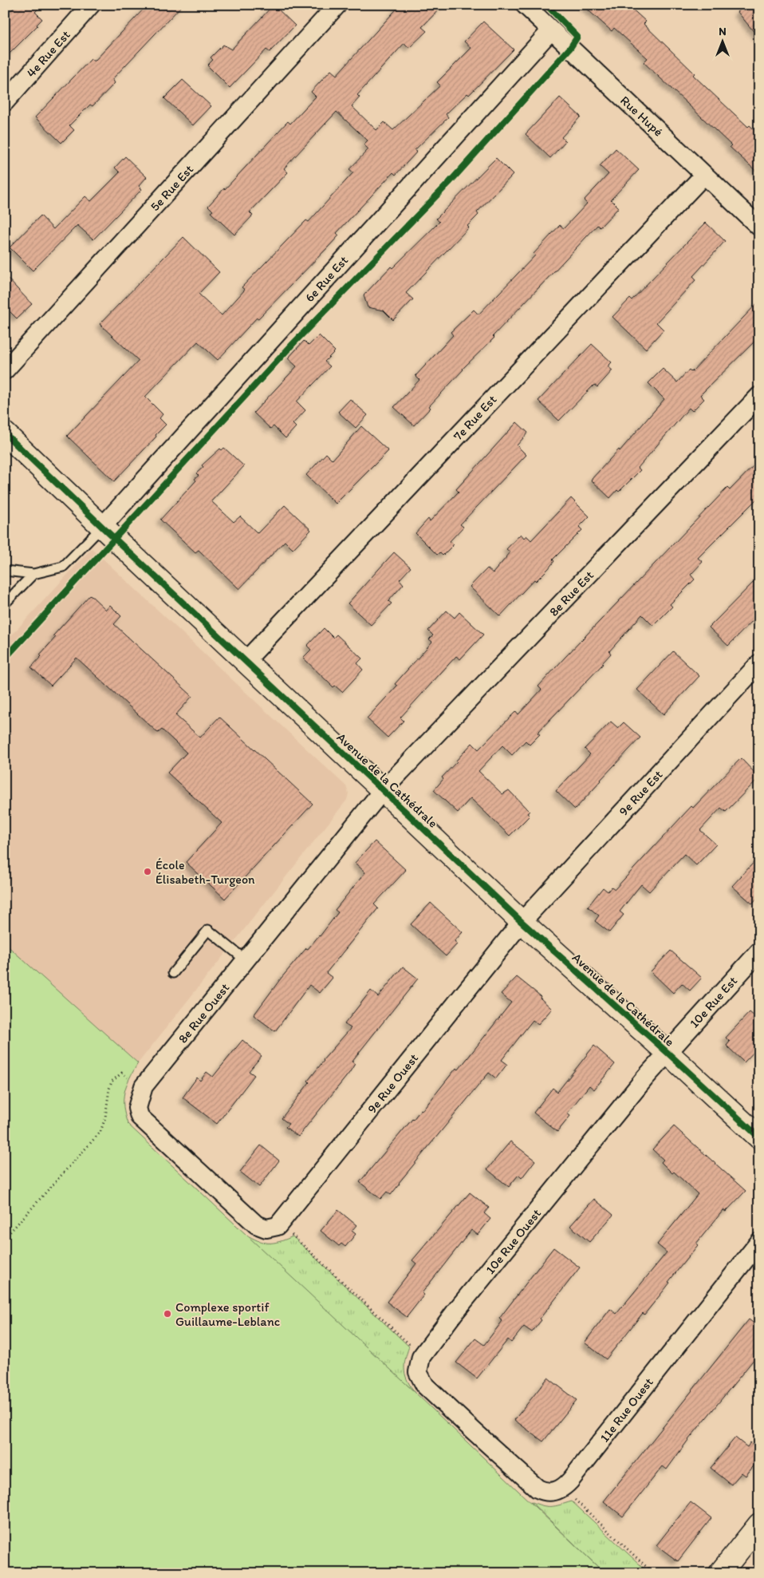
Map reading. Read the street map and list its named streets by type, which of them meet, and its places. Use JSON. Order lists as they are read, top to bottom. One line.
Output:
{"streets":{"street":["4e Rue Est","Rue Hupé","5e Rue Est","6e Rue Est","7e Rue Est","8e Rue Est","Avenue de la Cathédrale","9e Rue Est","10e Rue Est","8e Rue Ouest","9e Rue Ouest","10e Rue Ouest","11e Rue Ouest"]},"crossings":[["Rue Hupé","6e Rue Est"],["Rue Hupé","7e Rue Est"],["6e Rue Est","Avenue de la Cathédrale"],["7e Rue Est","Avenue de la Cathédrale"],["8e Rue Est","Avenue de la Cathédrale"],["8e Rue Est","8e Rue Ouest"],["Avenue de la Cathédrale","9e Rue Est"],["Avenue de la Cathédrale","10e Rue Est"],["Avenue de la Cathédrale","8e Rue Ouest"],["Avenue de la Cathédrale","9e Rue Ouest"],["Avenue de la Cathédrale","10e Rue Ouest"],["9e Rue Est","9e Rue Ouest"],["10e Rue Est","10e Rue Ouest"],["8e Rue Ouest","9e Rue Ouest"]],"places":["École Élisabeth-Turgeon","Complexe sportif Guillaume-Leblanc"],"north":"top"}
